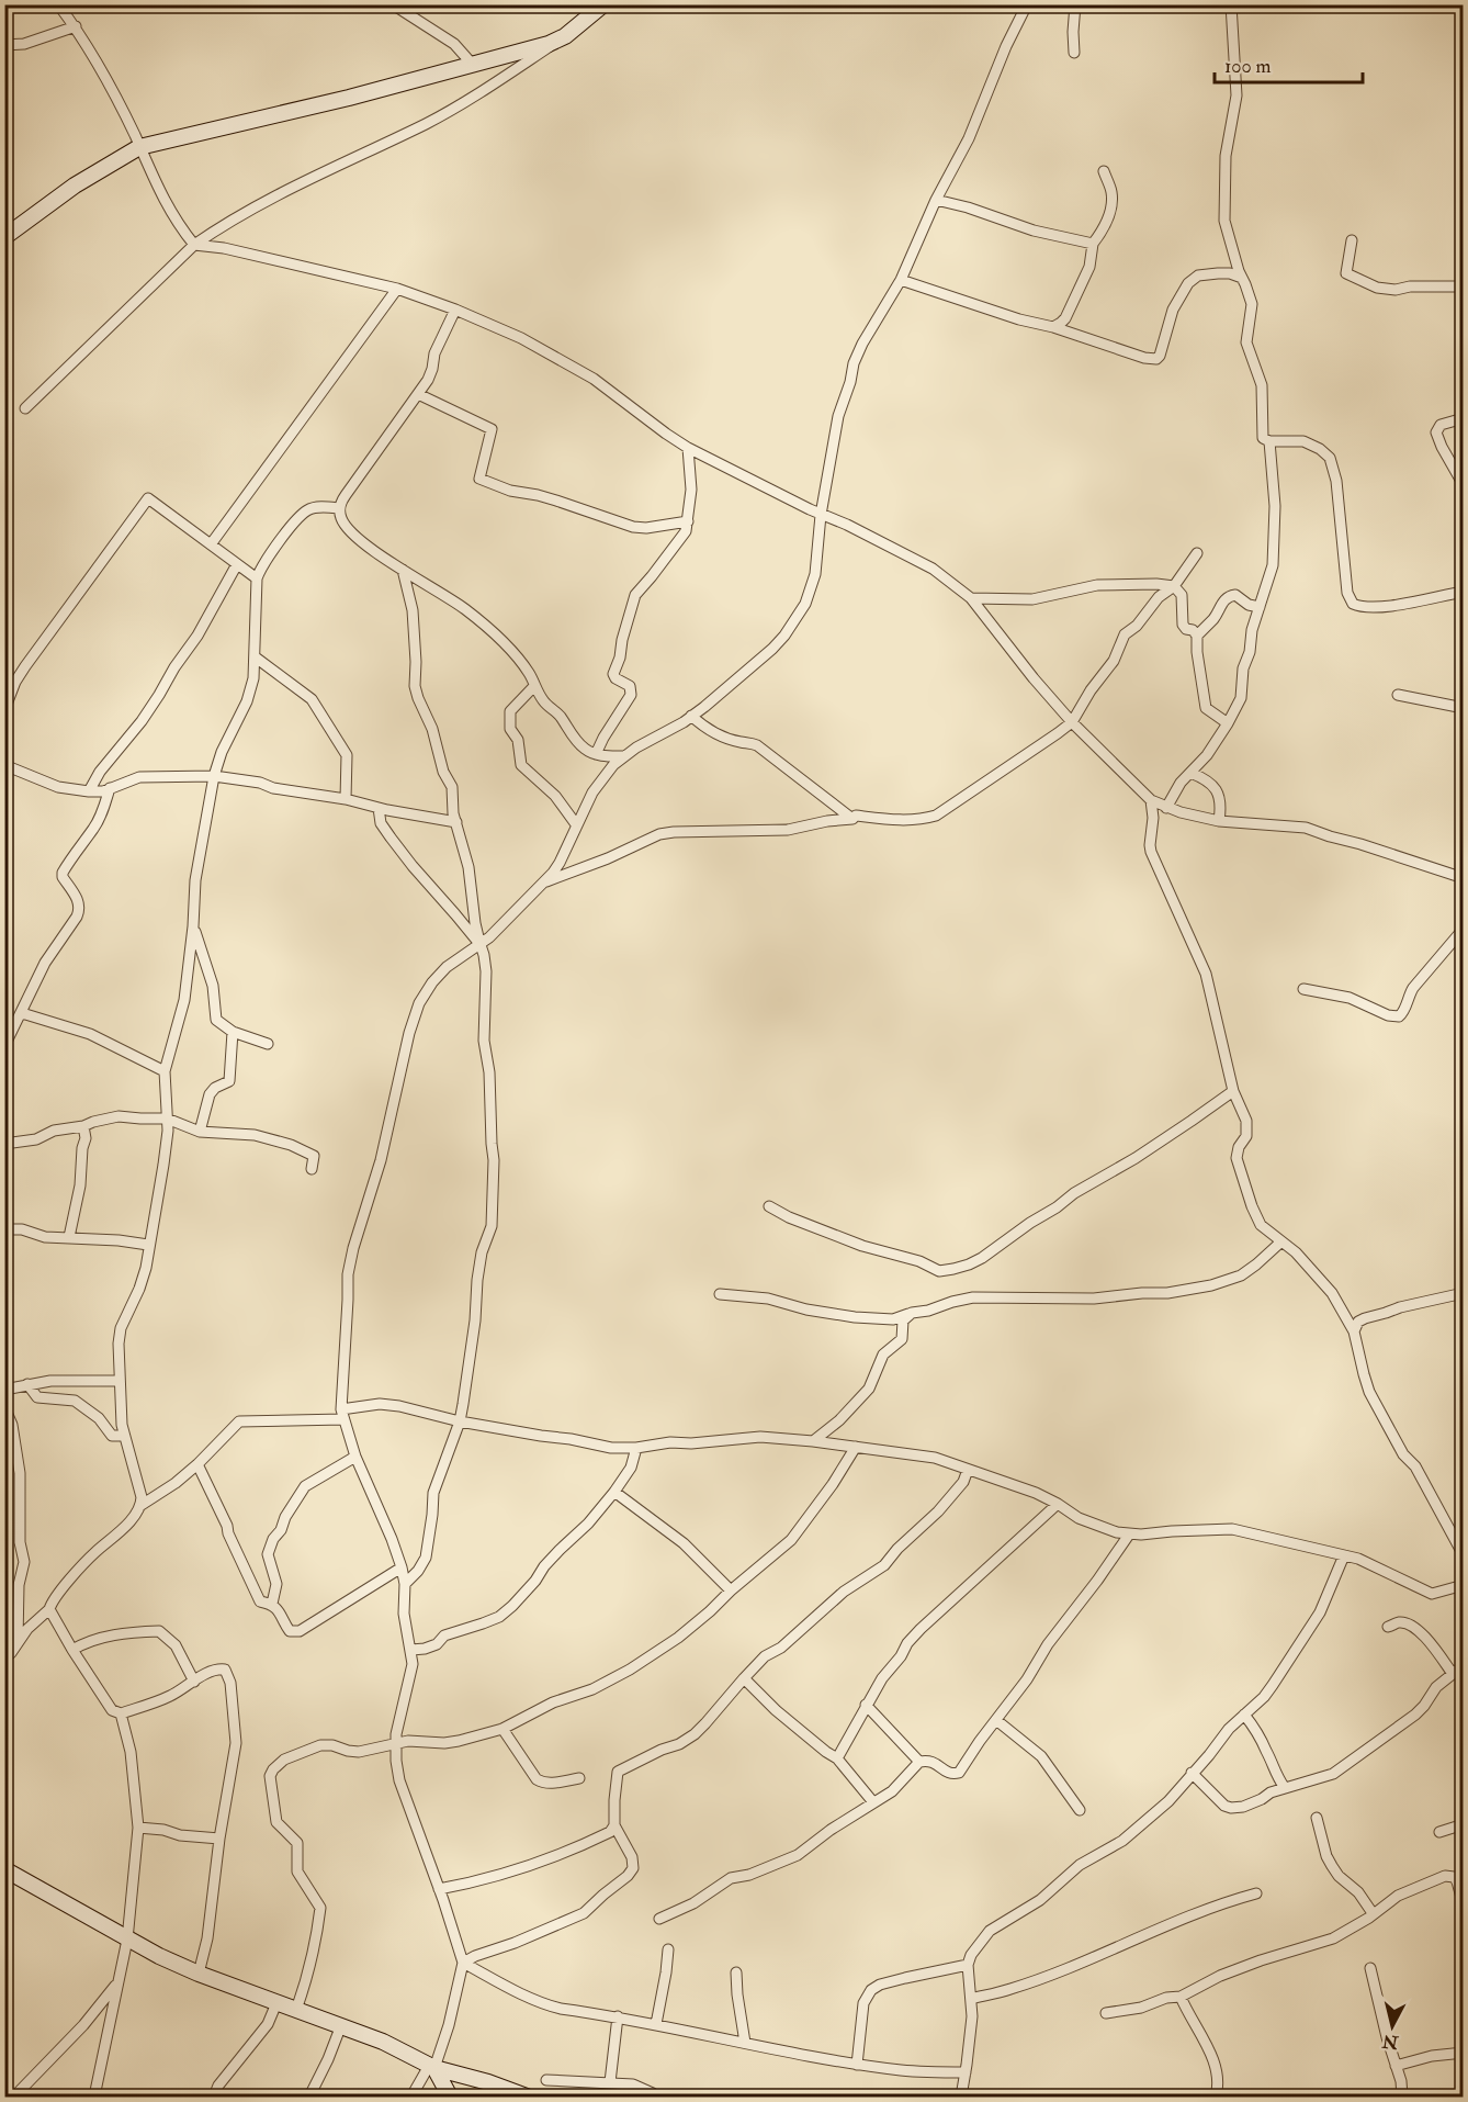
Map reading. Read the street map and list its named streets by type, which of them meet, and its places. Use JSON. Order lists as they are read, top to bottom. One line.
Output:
{"scale_bar":"100 m","north":"bottom"}
